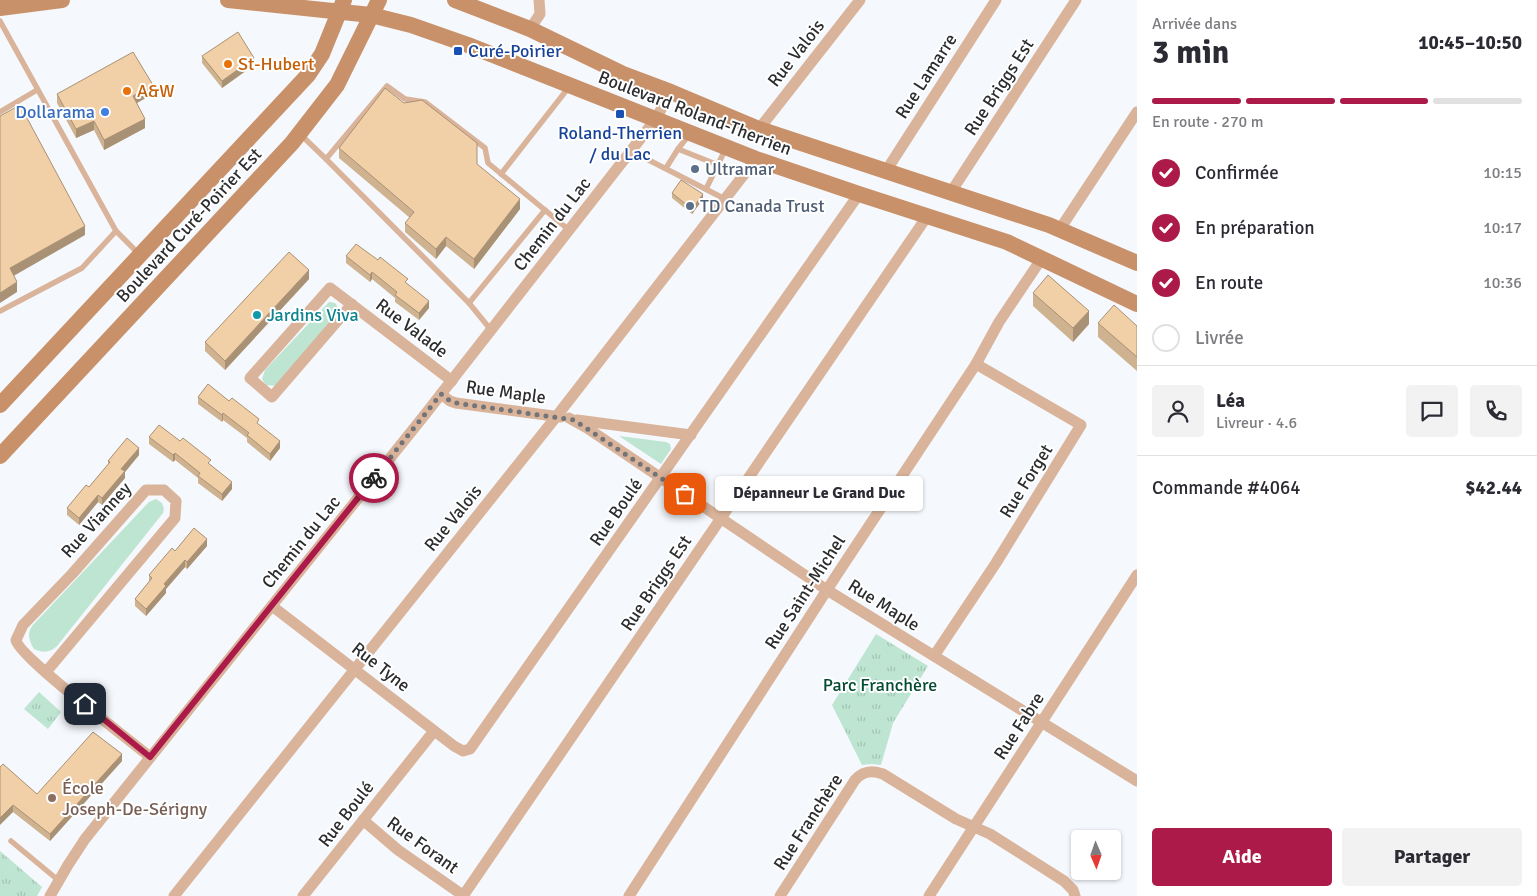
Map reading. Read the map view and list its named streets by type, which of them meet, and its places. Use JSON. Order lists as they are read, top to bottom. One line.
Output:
{"streets":{"main road":["Boulevard Roland-Therrien","Boulevard Curé-Poirier Est"],"street":["Rue Valois","Rue Lamarre","Rue Briggs Est","Chemin du Lac","Rue Valade","Rue Maple","Rue Forget","Rue Boulé","Rue Vianney","Rue Saint-Michel","Rue Tyne","Rue Fabre","Rue Franchère","Rue Forant"]},"crossings":[["Rue Valois","Boulevard Roland-Therrien"],["Rue Valois","Rue Maple"],["Rue Valois","Rue Tyne"],["Rue Lamarre","Boulevard Roland-Therrien"],["Rue Briggs Est","Boulevard Roland-Therrien"],["Rue Briggs Est","Rue Maple"],["Rue Briggs Est","Rue Forant"],["Boulevard Roland-Therrien","Chemin du Lac"],["Boulevard Roland-Therrien","Boulevard Curé-Poirier Est"],["Boulevard Roland-Therrien","Rue Boulé"],["Boulevard Roland-Therrien","Rue Saint-Michel"],["Chemin du Lac","Rue Valade"],["Chemin du Lac","Rue Maple"],["Chemin du Lac","Rue Vianney"],["Chemin du Lac","Rue Tyne"],["Rue Maple","Rue Forget"],["Rue Maple","Rue Boulé"],["Rue Maple","Rue Saint-Michel"],["Rue Maple","Rue Fabre"],["Rue Forget","Rue Saint-Michel"],["Rue Boulé","Rue Tyne"],["Rue Boulé","Rue Forant"],["Rue Fabre","Rue Franchère"]],"parks":["Parc Franchère"],"places":{"transit":["Curé-Poirier","Roland-Therrien / du Lac"],"other":["St-Hubert","A&W","Dollarama","Ultramar","TD Canada Trust","Jardins Viva","Dépanneur Le Grand Duc","École Joseph-De-Sérigny"]},"north":"bottom","page":{"heading":["3 min","Arrivée dans","10:45–10:50"],"panel":["Léa","Livreur · 4.6","Commande #4064","$42.44"],"bar":"En route · 270 m","list":[["Confirmée","10:15"],["En préparation","10:17"],["En route","10:36"],"Livrée"],"bubble":"Dépanneur Le Grand Duc","buttons":["Aide","Partager"]}}
